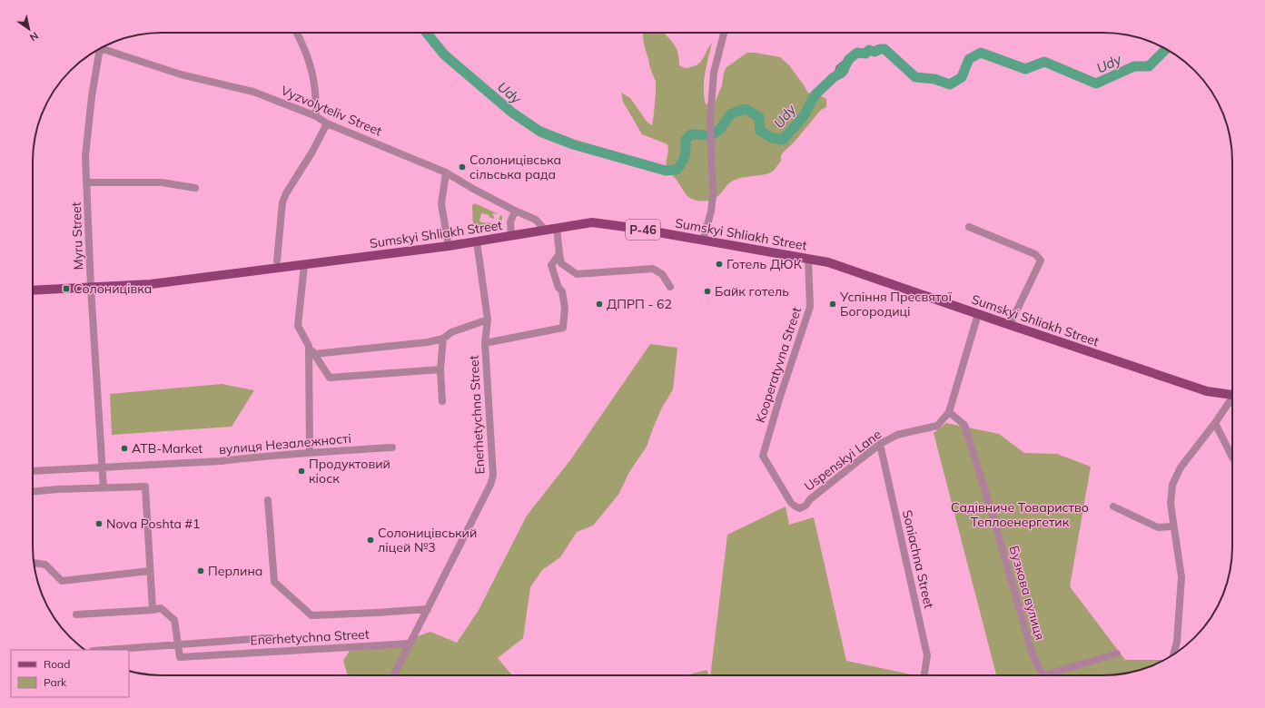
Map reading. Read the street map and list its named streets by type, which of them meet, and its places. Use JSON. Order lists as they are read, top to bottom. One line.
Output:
{"streets":{"main road":["Р-46","Sumskyi Shliakh Street"],"street":["Vyzvolyteliv Street","Myru Street","Kooperatyvna Street","Enerhetychna Street","вулиця Незалежності","Uspenskyi Lane","Soniachna Street","Бузкова вулиця"]},"crossings":[["Vyzvolyteliv Street","Sumskyi Shliakh Street"],["Sumskyi Shliakh Street","Myru Street"],["Sumskyi Shliakh Street","Kooperatyvna Street"],["Sumskyi Shliakh Street","Enerhetychna Street"],["Myru Street","вулиця Незалежності"],["Kooperatyvna Street","Uspenskyi Lane"],["Uspenskyi Lane","Soniachna Street"],["Uspenskyi Lane","Бузкова вулиця"]],"water":["Udy"],"parks":["Садівниче Товариство Теплоенергетик"],"places":{"other":["Солоницівська сільська рада","Готель ДЮК","Байк готель","ДПРП - 62","Успіння Пресвятої Богородиці","ATB-Market","Продуктовий кіоск","Nova Poshta #1","Солоницівський ліцей №3","Перлина"],"transit":["Солоницівка"]},"legend":["Road","Park"],"north":"bottom right"}
